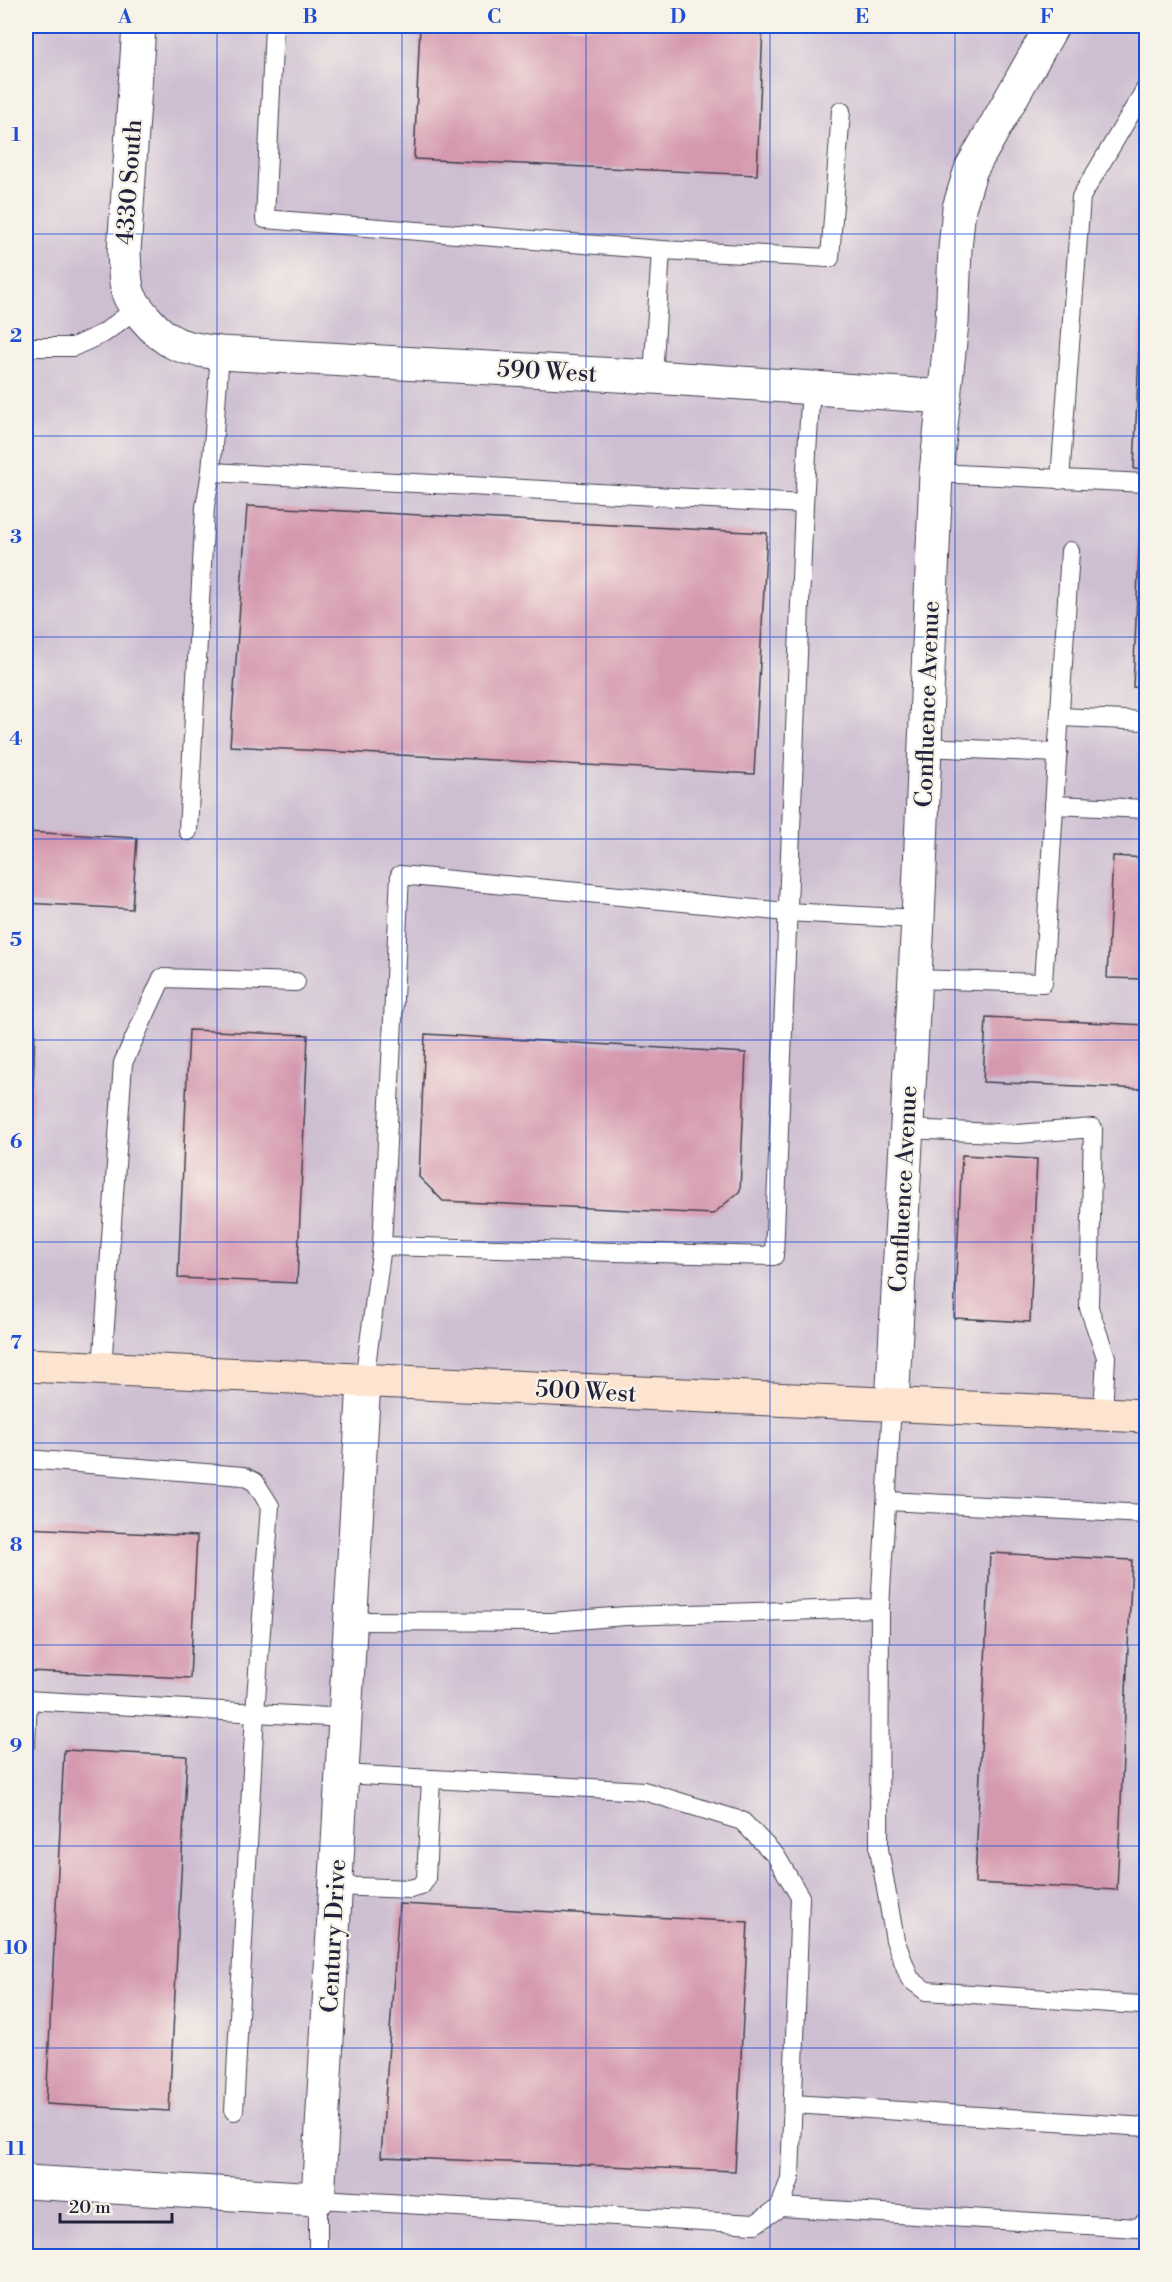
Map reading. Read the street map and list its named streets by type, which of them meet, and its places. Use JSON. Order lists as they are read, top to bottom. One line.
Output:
{"streets":{"main road":["500 West"],"street":["4330 South","590 West","Confluence Avenue","Century Drive"]},"crossings":[["4330 South","590 West"],["590 West","Confluence Avenue"],["Confluence Avenue","500 West"],["500 West","Century Drive"]],"scale_bar":"20 m","grid":{"columns":["A","B","C","D","E","F"],"rows":["1","2","3","4","5","6","7","8","9","10","11"]}}
